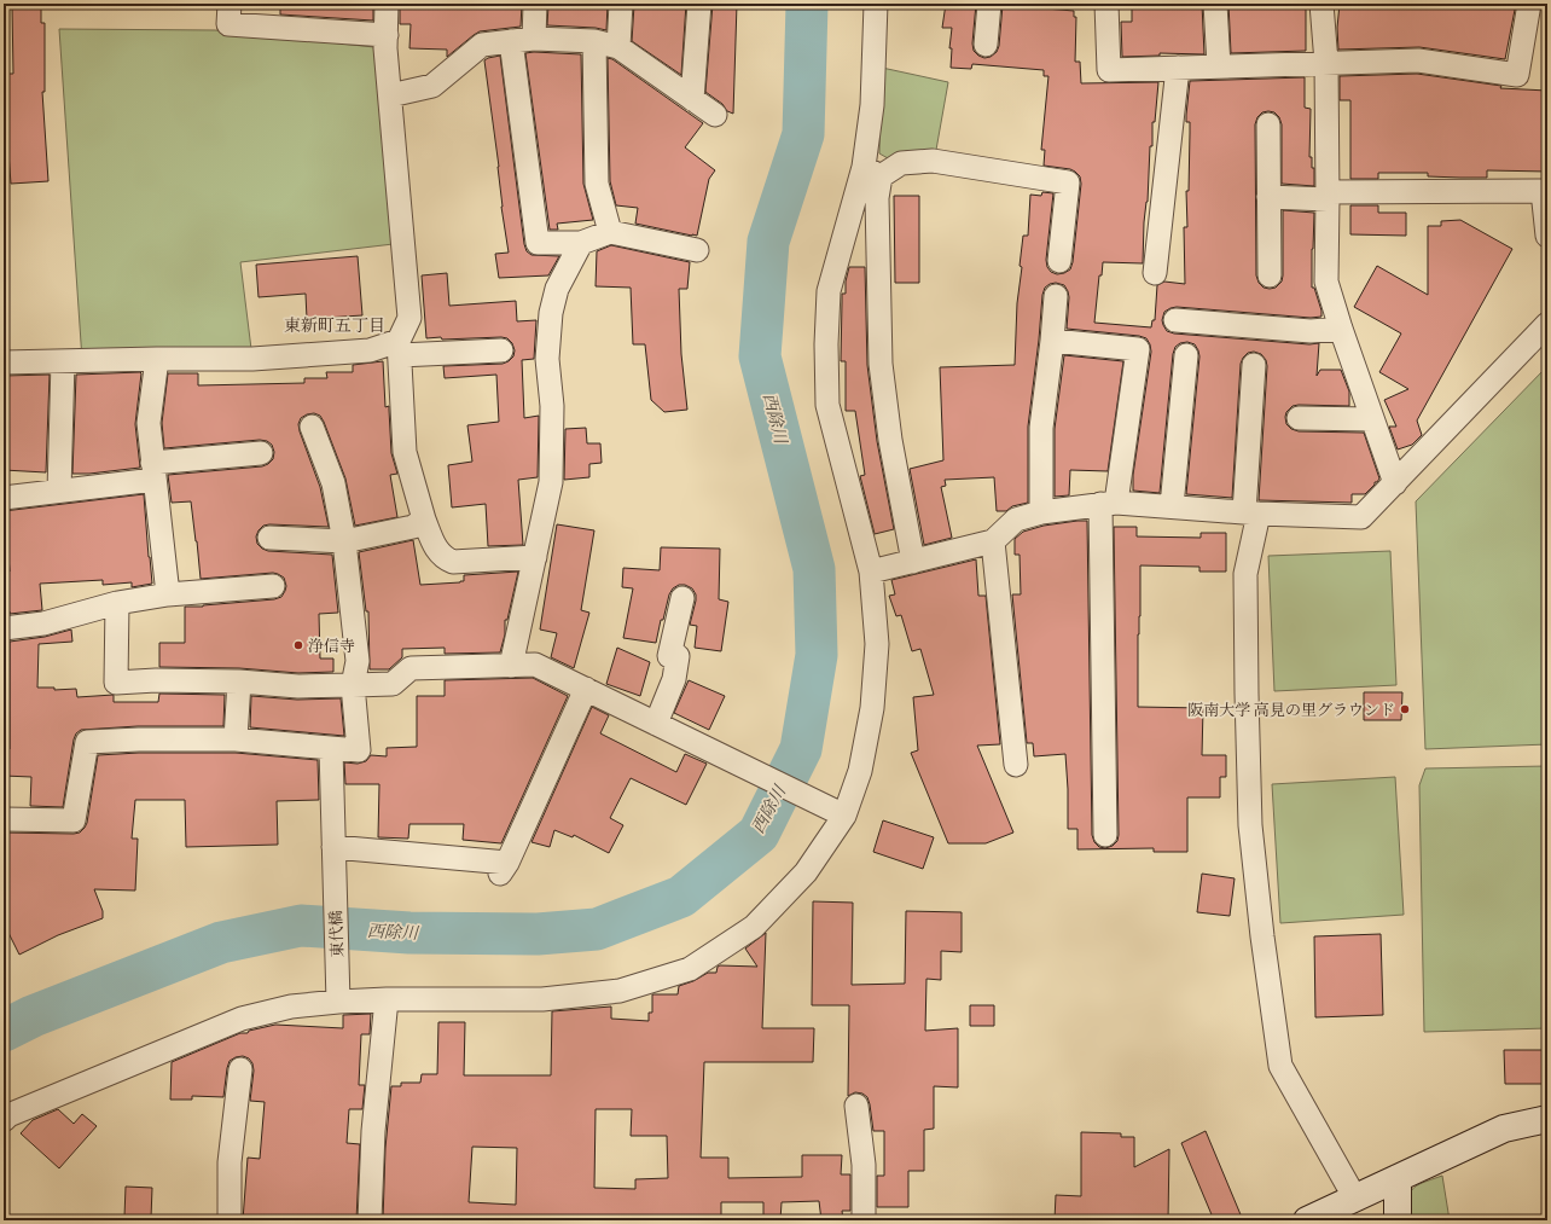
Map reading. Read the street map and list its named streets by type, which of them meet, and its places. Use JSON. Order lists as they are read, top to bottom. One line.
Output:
{"streets":{"street":["東代橋"]},"districts":["東新町五丁目"],"water":["西除川"],"places":["浄信寺","阪南大学 高見の里グラウンド"]}
